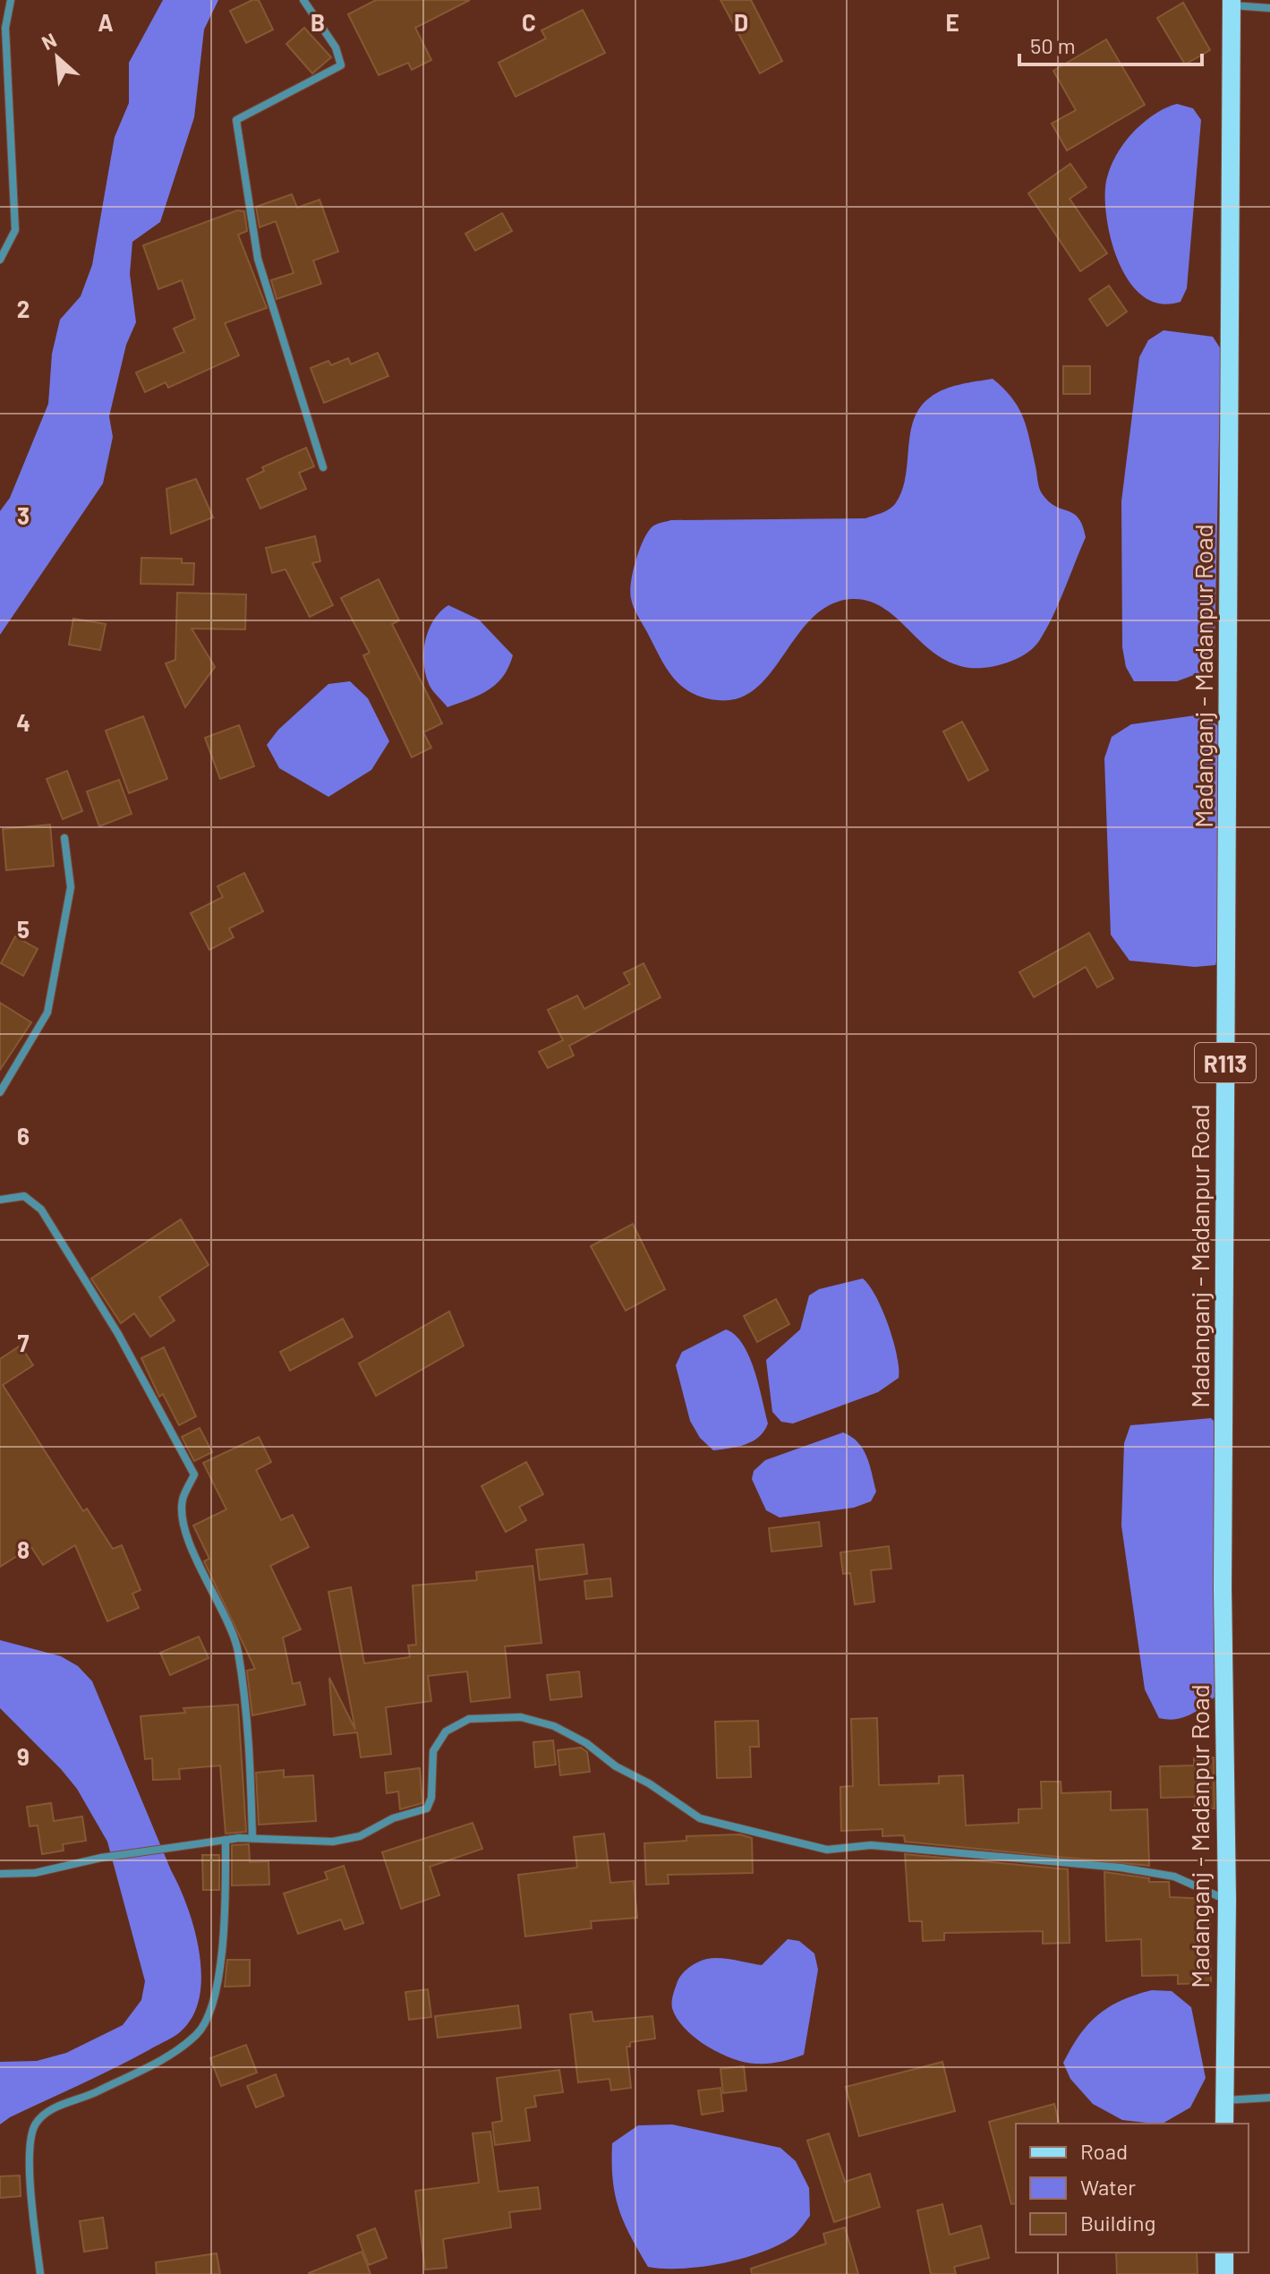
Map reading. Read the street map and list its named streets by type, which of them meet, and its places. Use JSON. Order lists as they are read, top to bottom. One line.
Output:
{"streets":{"main road":["Madanganj - Madanpur Road","R113"]},"legend":["Road","Water","Building"],"scale_bar":"50 m","north":"top left","grid":{"columns":["A","B","C","D","E"],"rows":["2","3","4","5","6","7","8","9"]}}
